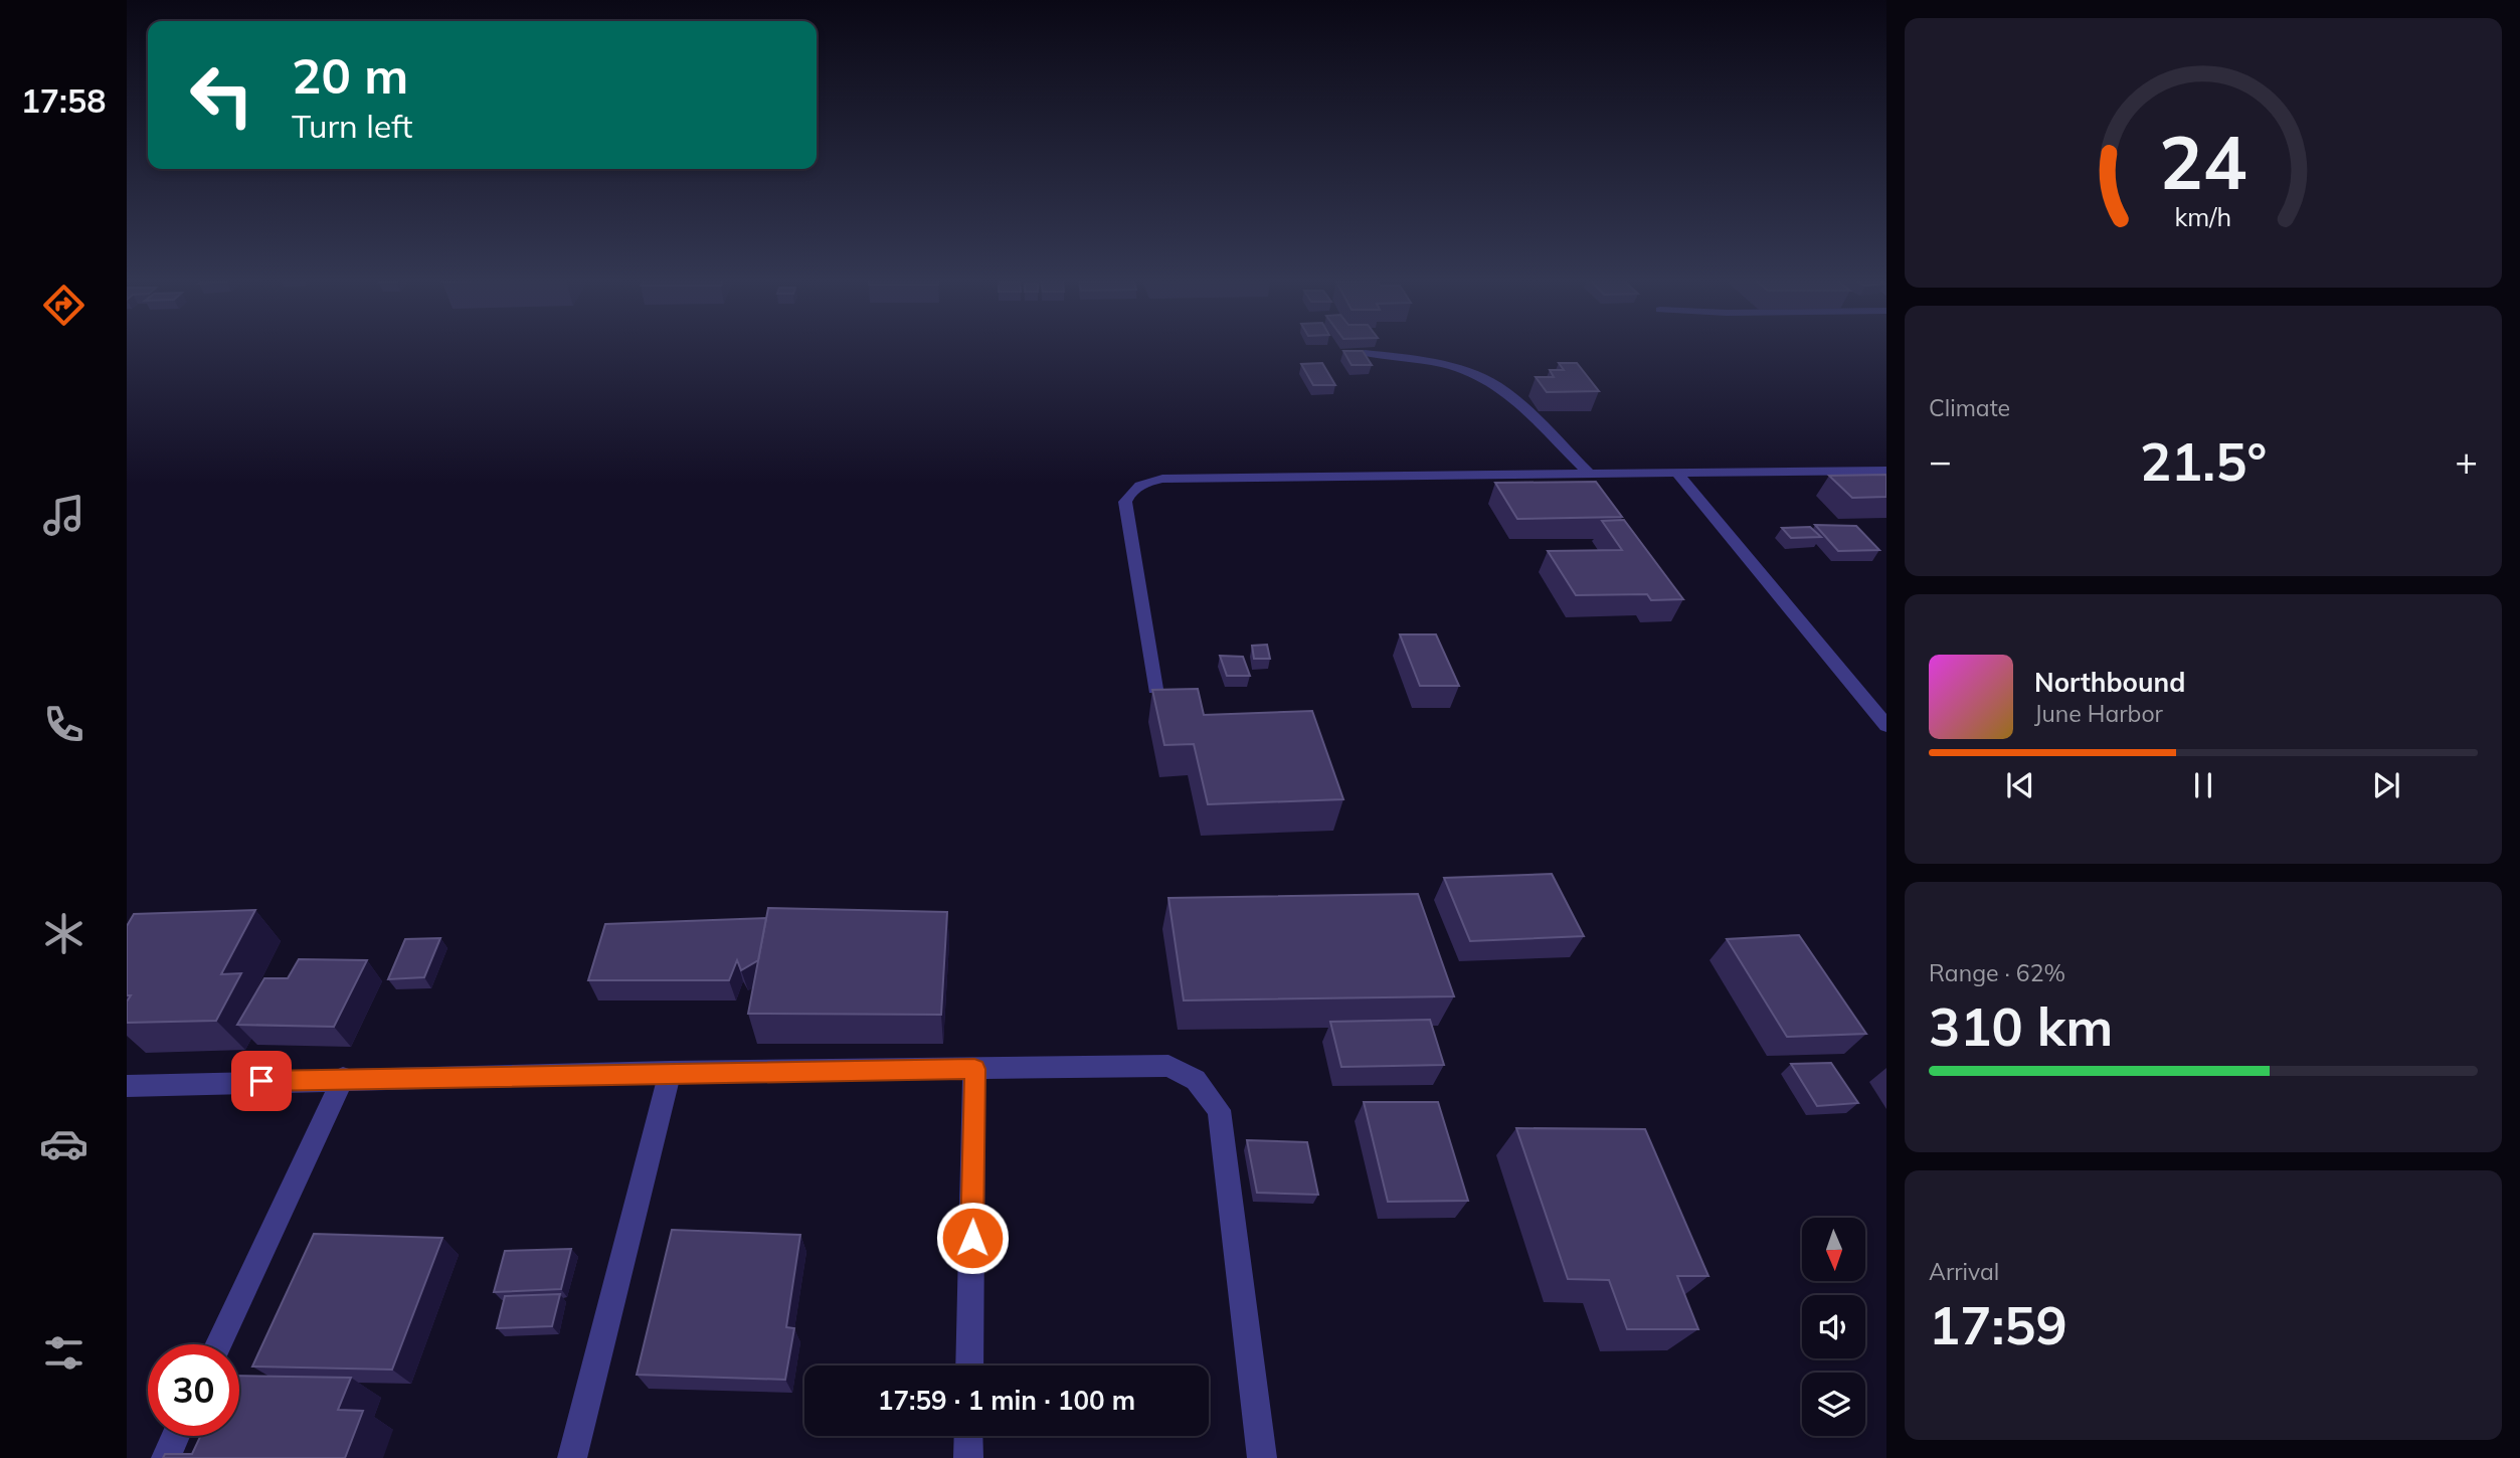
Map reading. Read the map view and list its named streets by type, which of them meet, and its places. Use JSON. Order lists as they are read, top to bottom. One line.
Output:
{"north":"bottom","page":{"tabs":"17:58","turn":["20 m","Turn left"],"tile":["Climate",["Range · 62%","310 km"],["Arrival","17:59"]],"heat":["−","21.5°","+"],"song":["Northbound","June Harbor"],"limit":"30","trip":"17:59 · 1 min · 100 m","gauge":["24","km/h"]}}
